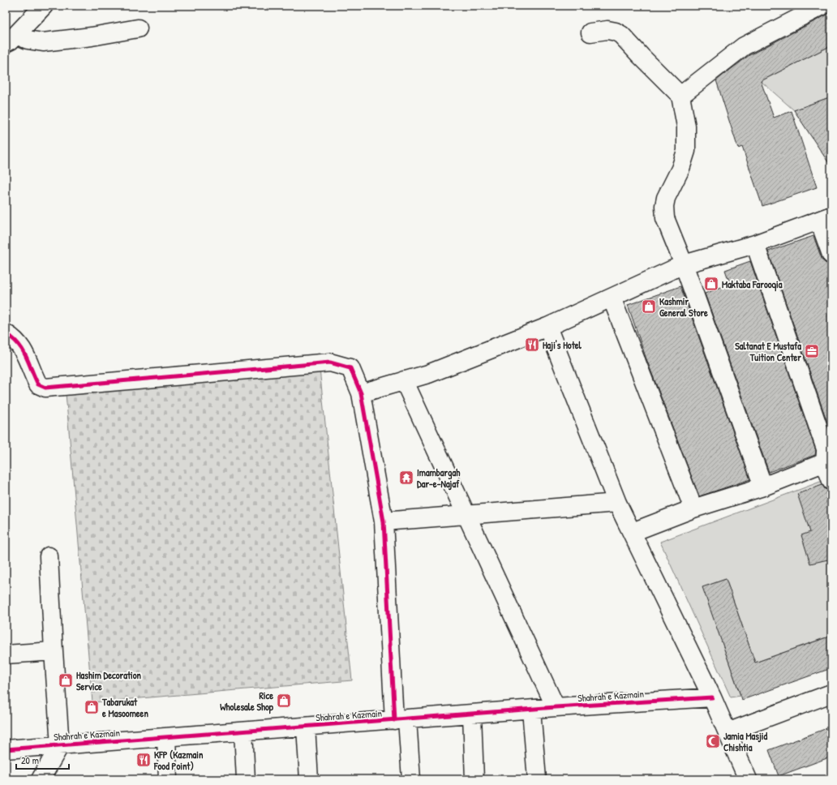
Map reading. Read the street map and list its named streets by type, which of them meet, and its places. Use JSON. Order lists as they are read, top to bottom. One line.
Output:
{"streets":{"street":["Shahrah e Kazmain"]},"places":{"shop":["Maktaba Farooqia","Kashmir General Store","Hashim Decoration Service","Rice Wholesale Shop","Tabarukat e Masoomeen"],"restaurant":["Haji's Hotel","KFP (Kazmain Food Point)"],"office":["Saltanat E Mustafa Tuition Center"],"temple":["Imambargah Dar-e-Najaf"],"mosque":["Jamia Masjid Chishtia"]},"scale_bar":"20 m"}
